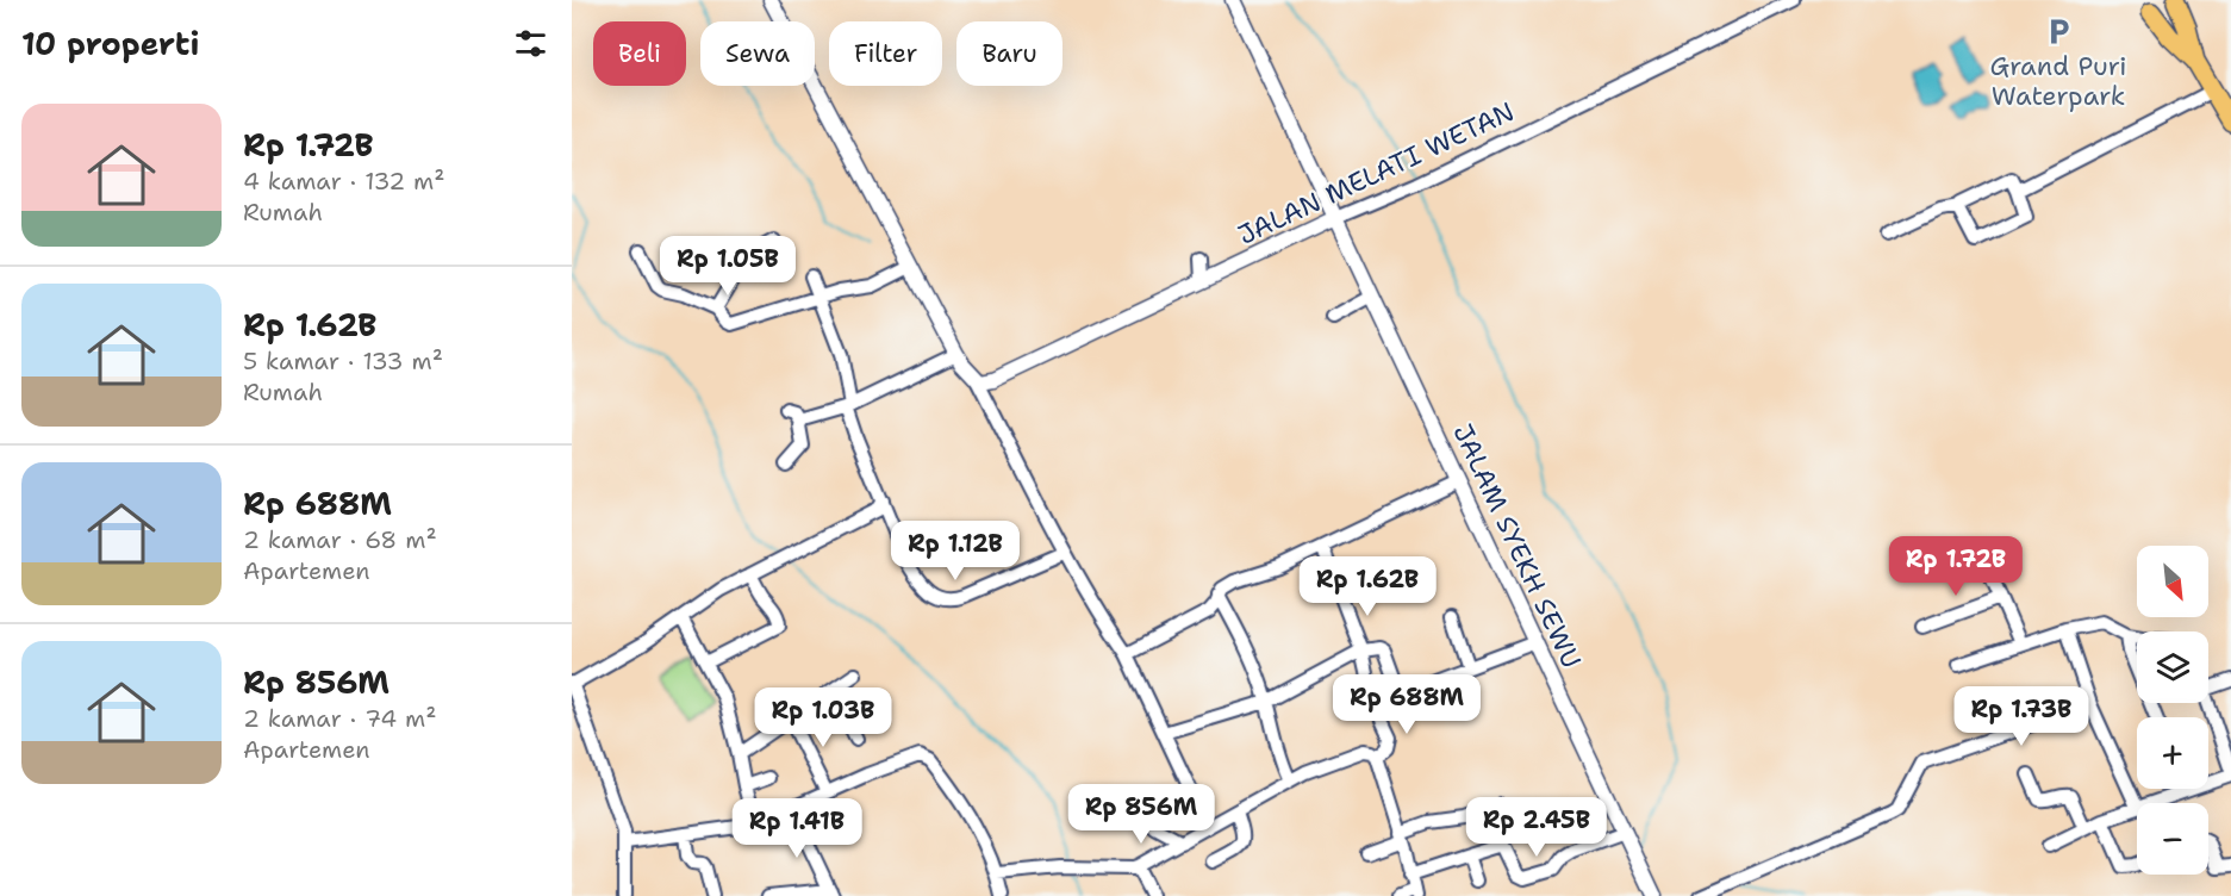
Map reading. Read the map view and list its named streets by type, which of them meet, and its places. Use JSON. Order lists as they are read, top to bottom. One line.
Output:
{"streets":{"street":["JALAN MELATI WETAN","JALAM SYEKH SEWU"]},"crossings":[["JALAN MELATI WETAN","JALAM SYEKH SEWU"]],"places":{"parking":["Grand Puri Waterpark"]},"north":"bottom right","page":{"heading":"10 properti","chip":["Beli","Sewa","Filter","Baru"],"list":[{"name":"Rp 1.72B","note":"4 kamar · 132 m² · Rumah"},{"name":"Rp 1.62B","note":"5 kamar · 133 m² · Rumah"},{"name":"Rp 688M","note":"2 kamar · 68 m² · Apartemen"},{"name":"Rp 856M","note":"2 kamar · 74 m² · Apartemen"}],"price":["Rp 1.05B","Rp 1.12B","Rp 1.72B","Rp 1.62B","Rp 688M","Rp 1.73B","Rp 1.03B","Rp 856M","Rp 2.45B","Rp 1.41B"],"map_buttons":["+","−"]}}
